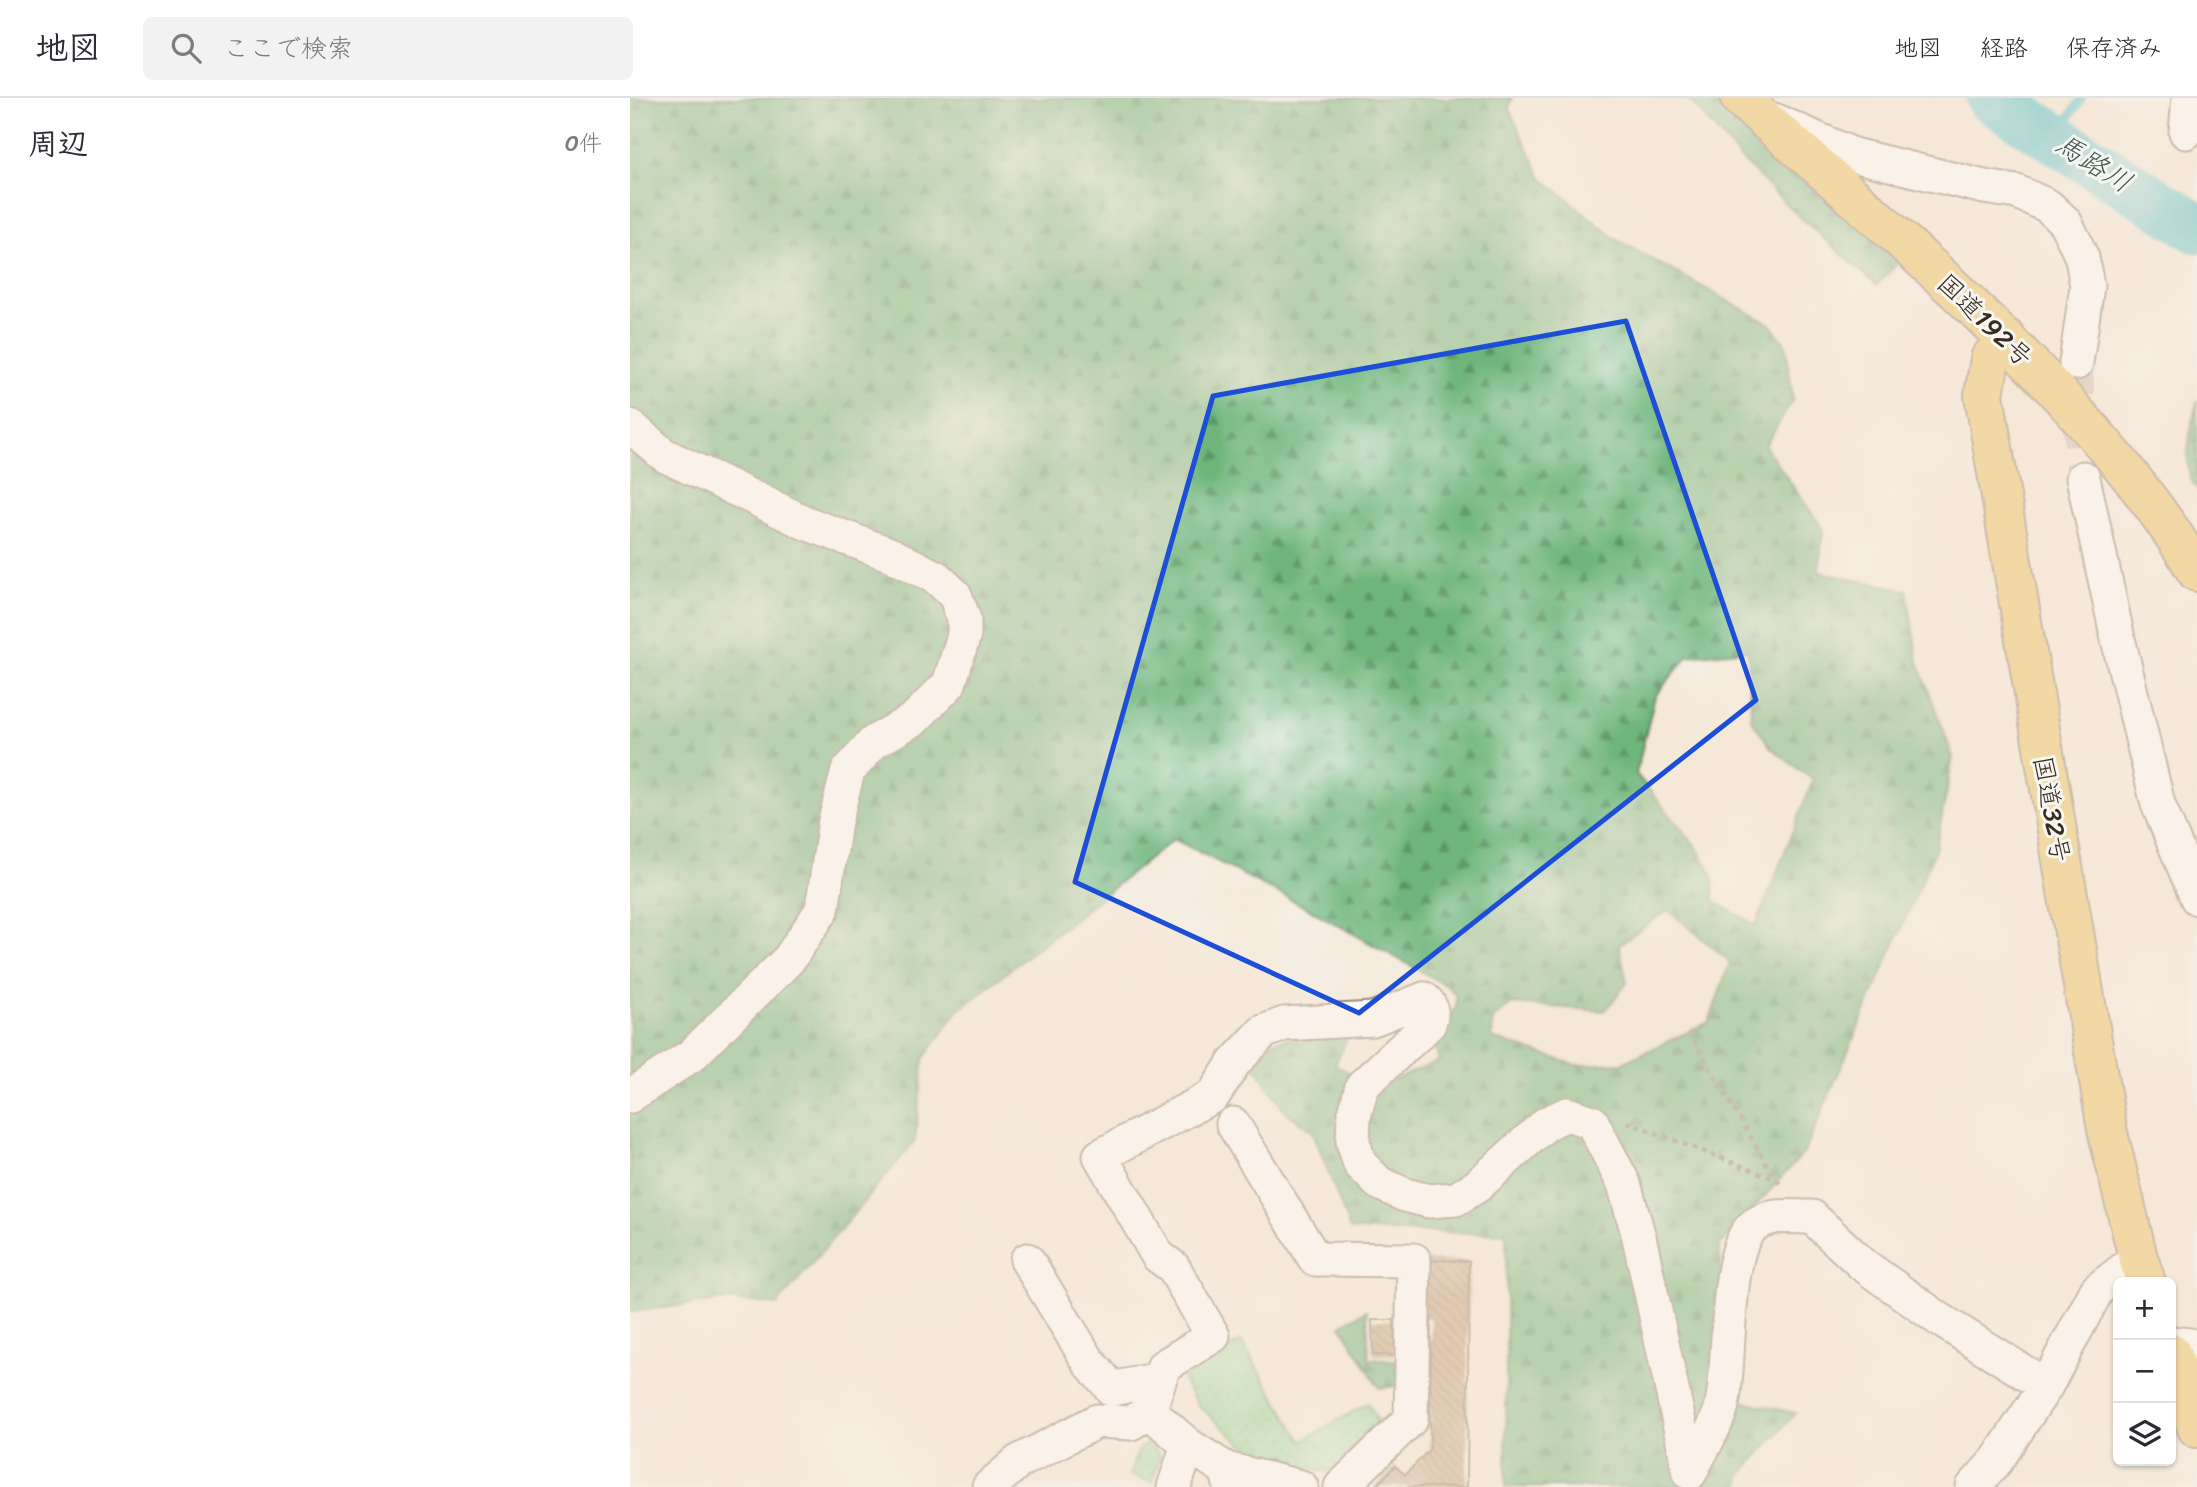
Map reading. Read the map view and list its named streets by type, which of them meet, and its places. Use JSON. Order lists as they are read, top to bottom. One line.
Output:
{"streets":{"highway":["国道192号","国道32号"]},"crossings":[["国道192号","国道32号"]],"water":["馬路川"],"page":{"header":"地図","search":"ここで検索","nav":["地図","経路","保存済み"],"heading":["周辺","0件"],"map_buttons":["+","−"]}}
